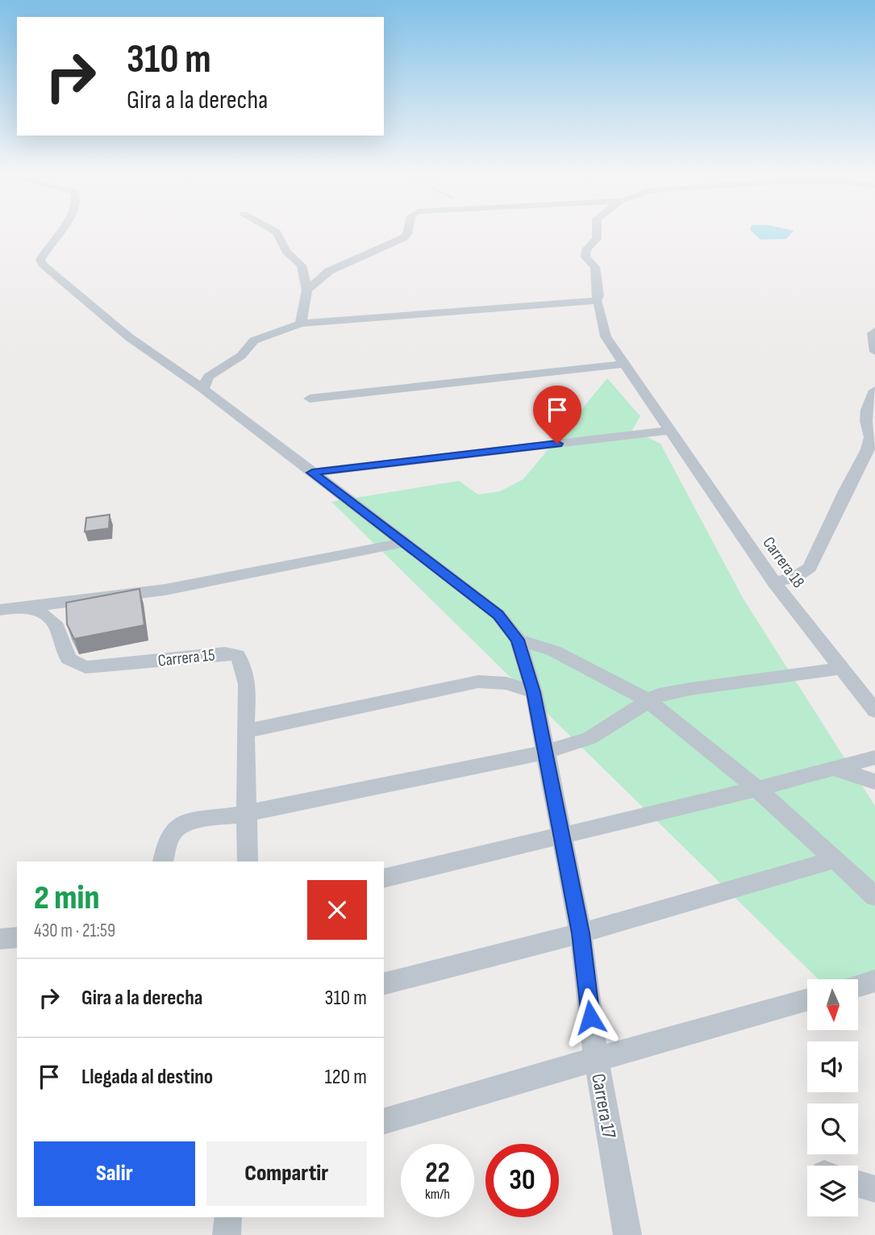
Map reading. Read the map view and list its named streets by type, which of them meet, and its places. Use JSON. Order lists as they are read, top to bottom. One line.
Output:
{"streets":{"street":["Carrera 18","Carrera 15","Carrera 17"]},"north":"bottom","page":{"turn":["310 m","Gira a la derecha"],"heading":["2 min","430 m · 21:59"],"list":[{"name":"Gira a la derecha","value":"310 m"},{"name":"Llegada al destino","value":"120 m"}],"buttons":["Salir","Compartir"],"speed":"22 km/h","limit":"30"}}
